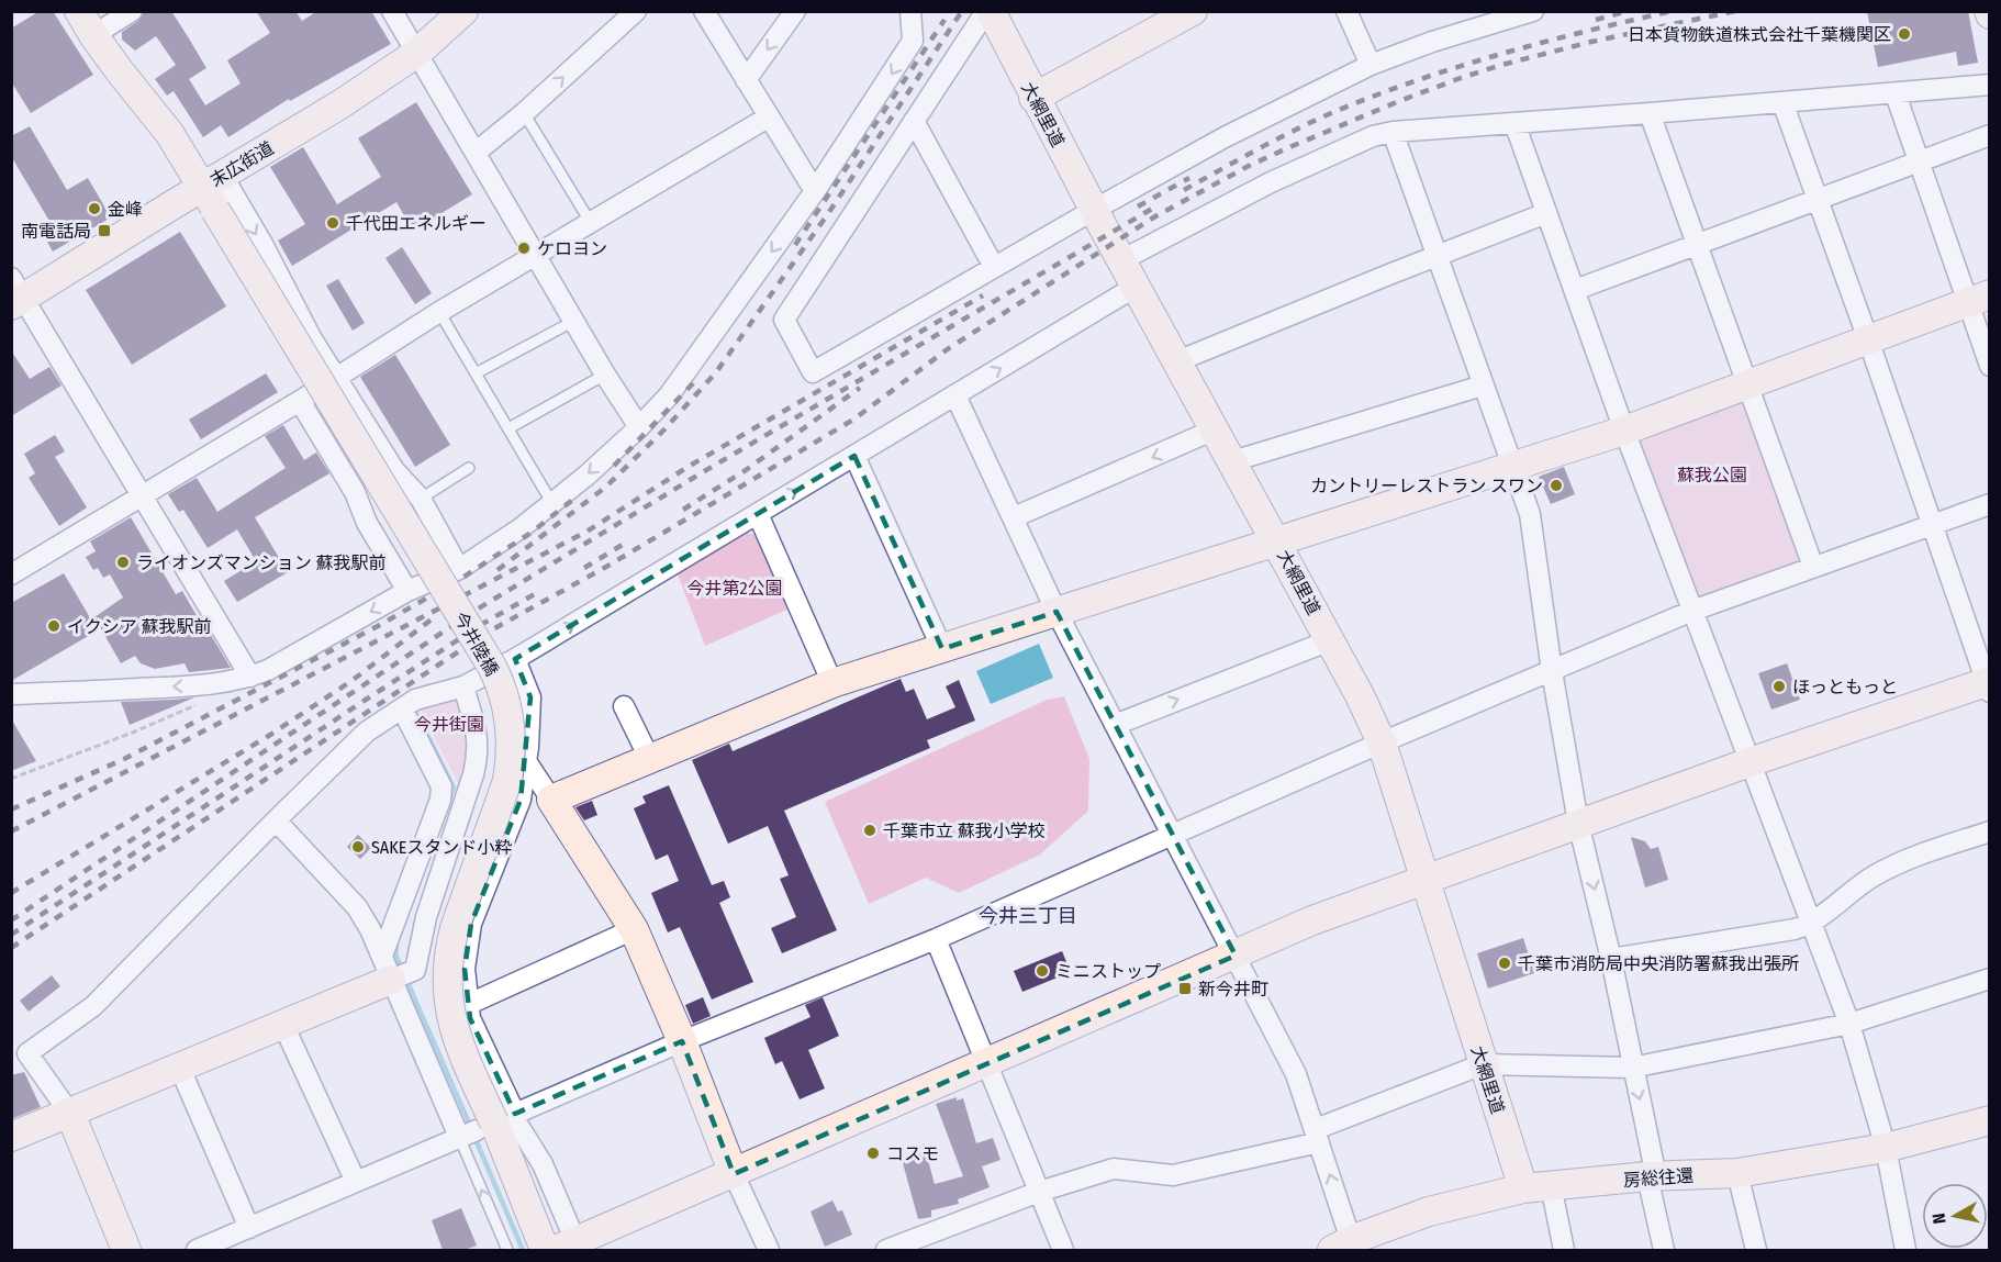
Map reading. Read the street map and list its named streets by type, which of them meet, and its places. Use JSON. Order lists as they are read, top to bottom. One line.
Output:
{"streets":{"street":["大網里道","末広街道","今井陸橋","房総往還"]},"crossings":[["大網里道","房総往還"],["末広街道","今井陸橋"]],"districts":["今井三丁目"],"parks":["蘇我公園","今井第2公園","今井街園"],"places":{"other":["日本貨物鉄道株式会社千葉機関区","金峰","千代田エネルギー","ケロヨン","カントリーレストラン スワン","ライオンズマンション 蘇我駅前","イクシア 蘇我駅前","ほっともっと","千葉市立 蘇我小学校","SAKEスタンド小粋","千葉市消防局中央消防署蘇我出張所","ミニストップ","コスモ"],"transit":["南電話局","新今井町"]},"north":"left"}
